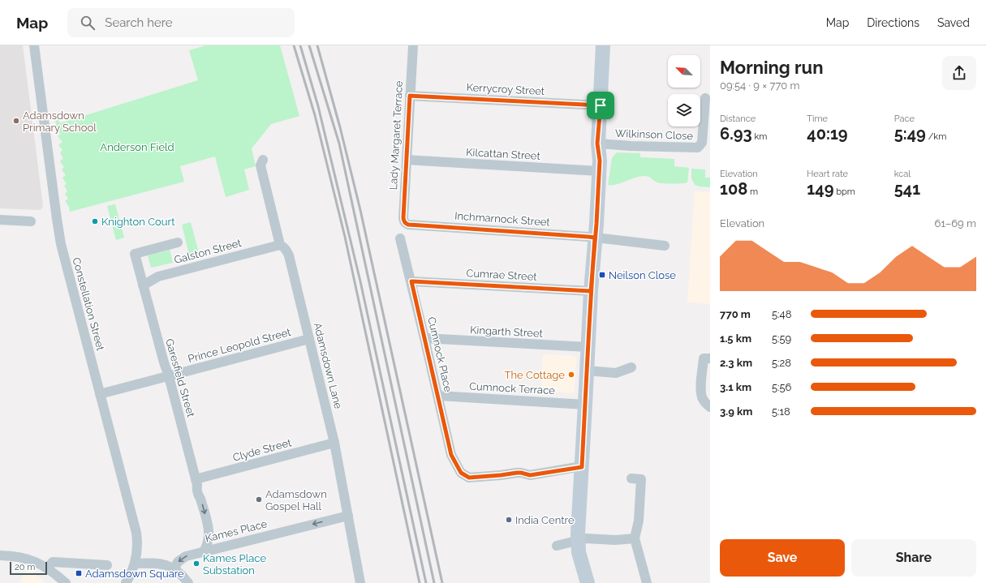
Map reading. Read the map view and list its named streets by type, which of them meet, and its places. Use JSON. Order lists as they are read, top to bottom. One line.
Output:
{"streets":{"street":["Kerrycroy Street","Wilkinson Close","Lady Margaret Terrace","Kilcattan Street","Inchmarnock Street","Galston Street","Cumrae Street","Constellation Street","Kingarth Street","Prince Leopold Street","Cumnock Place","Adamsdown Lane","Garesfield Street","Cumnock Terrace","Clyde Street","Kames Place"]},"crossings":[["Kerrycroy Street","Lady Margaret Terrace"],["Lady Margaret Terrace","Kilcattan Street"],["Lady Margaret Terrace","Inchmarnock Street"],["Galston Street","Adamsdown Lane"],["Galston Street","Garesfield Street"],["Cumrae Street","Cumnock Place"],["Constellation Street","Prince Leopold Street"],["Kingarth Street","Cumnock Place"],["Prince Leopold Street","Adamsdown Lane"],["Prince Leopold Street","Garesfield Street"],["Cumnock Place","Cumnock Terrace"],["Adamsdown Lane","Clyde Street"],["Adamsdown Lane","Kames Place"],["Garesfield Street","Clyde Street"],["Garesfield Street","Kames Place"]],"one_way":["Kames Place"],"parks":["Anderson Field"],"places":{"other":["Adamsdown Primary School","Knighton Court","The Cottage","Adamsdown Gospel Hall","India Centre","Kames Place Substation"],"transit":["Neilson Close","Adamsdown Square"]},"scale_bar":"20 m","north":"top left","page":{"header":"Map","search":"Search here","nav":["Map","Directions","Saved"],"heading":["Morning run","09:54 · 9 × 770 m"],"stats":[["Distance","6.93 km"],["Time","40:19"],["Pace","5:49 /km"],["Elevation","108 m"],["Heart rate","149 bpm"],["kcal","541"]],"chart":["Elevation","61–69 m"],"list":[{"name":"770 m","note":"5:48"},{"name":"1.5 km","note":"5:59"},{"name":"2.3 km","note":"5:28"},{"name":"3.1 km","note":"5:56"},{"name":"3.9 km","note":"5:18"}],"buttons":["Save","Share"],"scale":"20 m"}}
